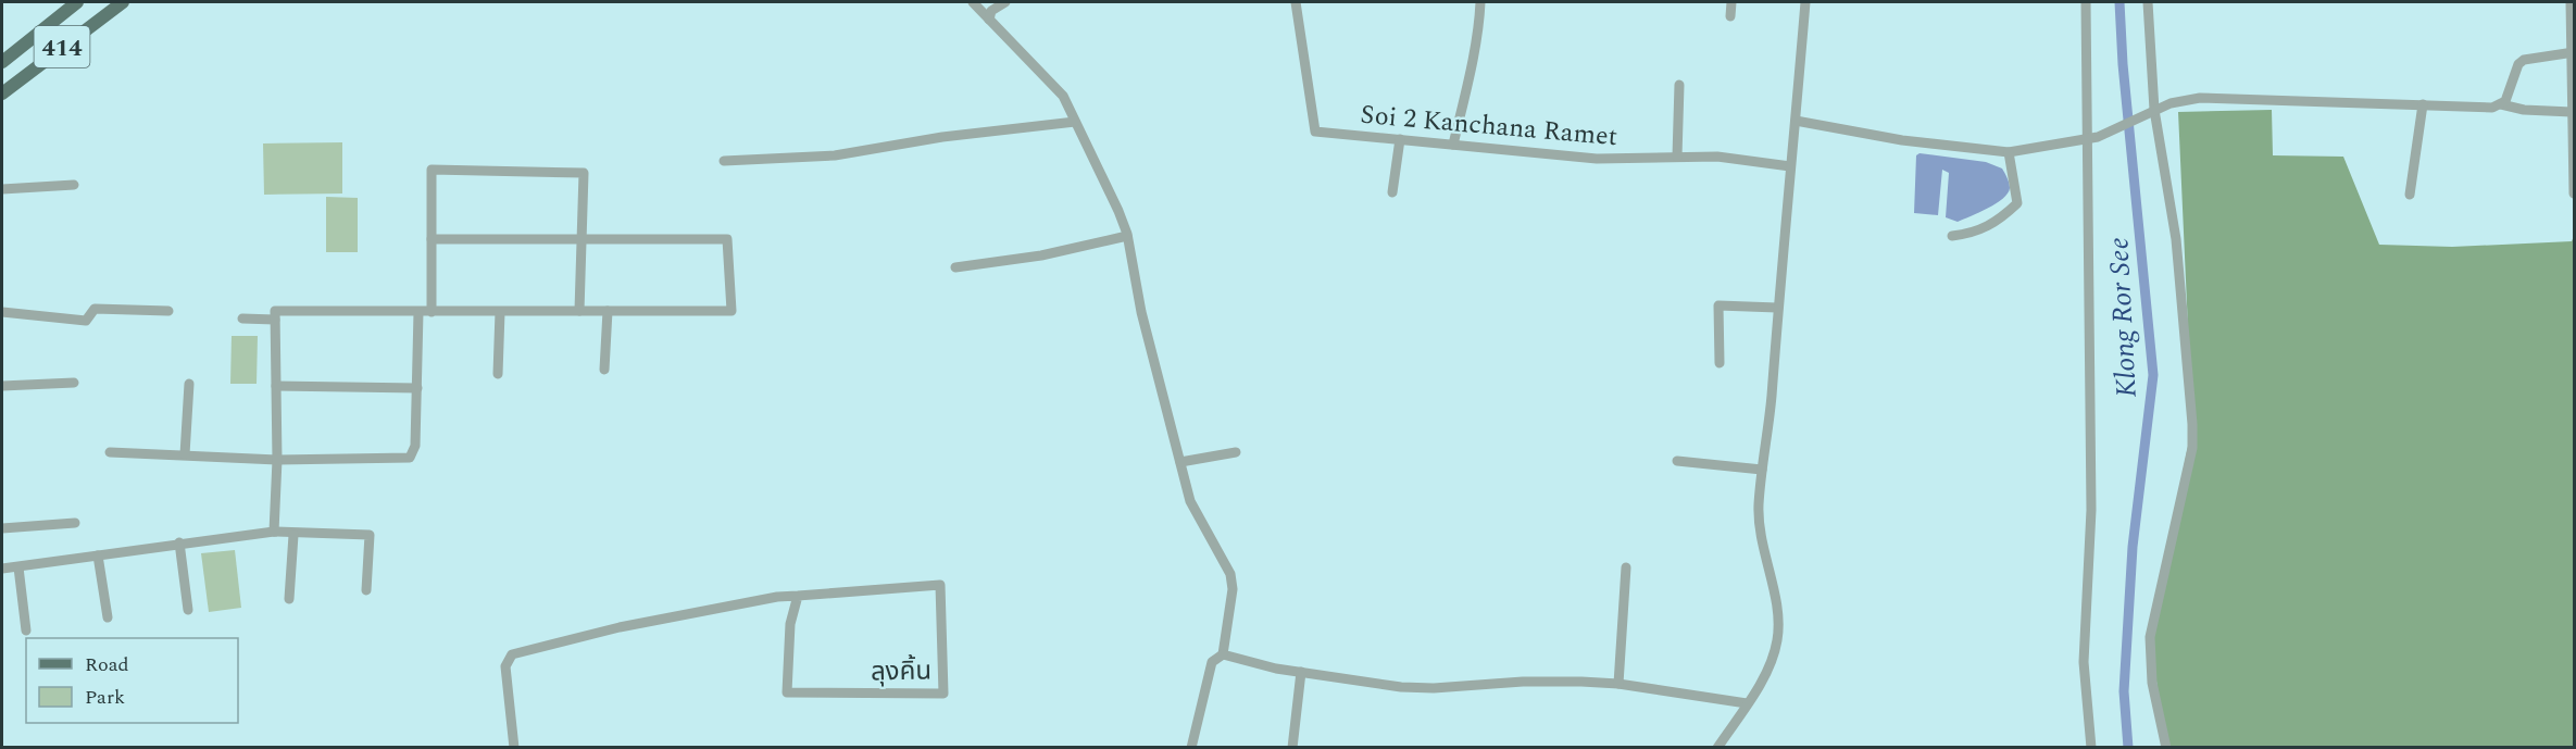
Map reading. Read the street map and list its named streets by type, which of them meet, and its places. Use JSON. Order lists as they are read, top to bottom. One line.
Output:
{"streets":{"main road":["414"],"street":["Soi 2 Kanchana Ramet","ลุงคิ้น"]},"water":["Klong Ror See"],"legend":["Road","Park"]}
